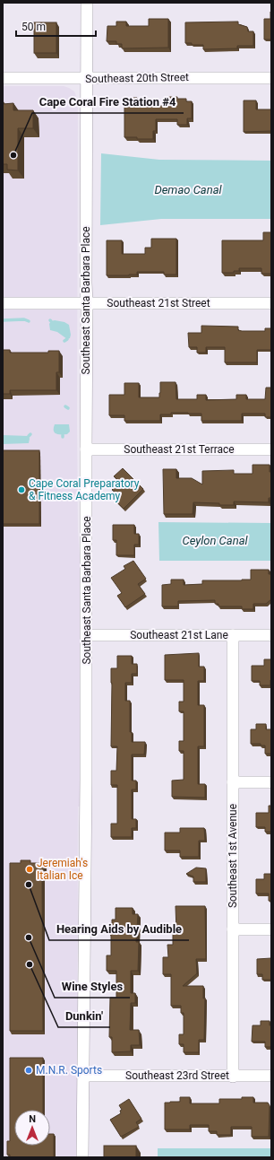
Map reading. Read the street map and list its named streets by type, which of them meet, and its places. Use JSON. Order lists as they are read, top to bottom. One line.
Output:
{"streets":{"street":["Southeast 20th Street","Southeast Santa Barbara Place","Southeast 21st Street","Southeast 21st Terrace","Southeast 21st Lane","Southeast 1st Avenue","Southeast 23rd Street"]},"crossings":[["Southeast 20th Street","Southeast Santa Barbara Place"],["Southeast Santa Barbara Place","Southeast 21st Street"],["Southeast Santa Barbara Place","Southeast 21st Terrace"],["Southeast Santa Barbara Place","Southeast 21st Lane"],["Southeast Santa Barbara Place","Southeast 23rd Street"],["Southeast 21st Lane","Southeast 1st Avenue"],["Southeast 1st Avenue","Southeast 23rd Street"]],"water":["Demao Canal","Ceylon Canal"],"places":["Cape Coral Fire Station #4","Cape Coral Preparatory & Fitness Academy","Jeremiah's Italian Ice","Hearing Aids by Audible","Wine Styles","Dunkin'","M.N.R. Sports"],"scale_bar":"50 m","north":"top"}
